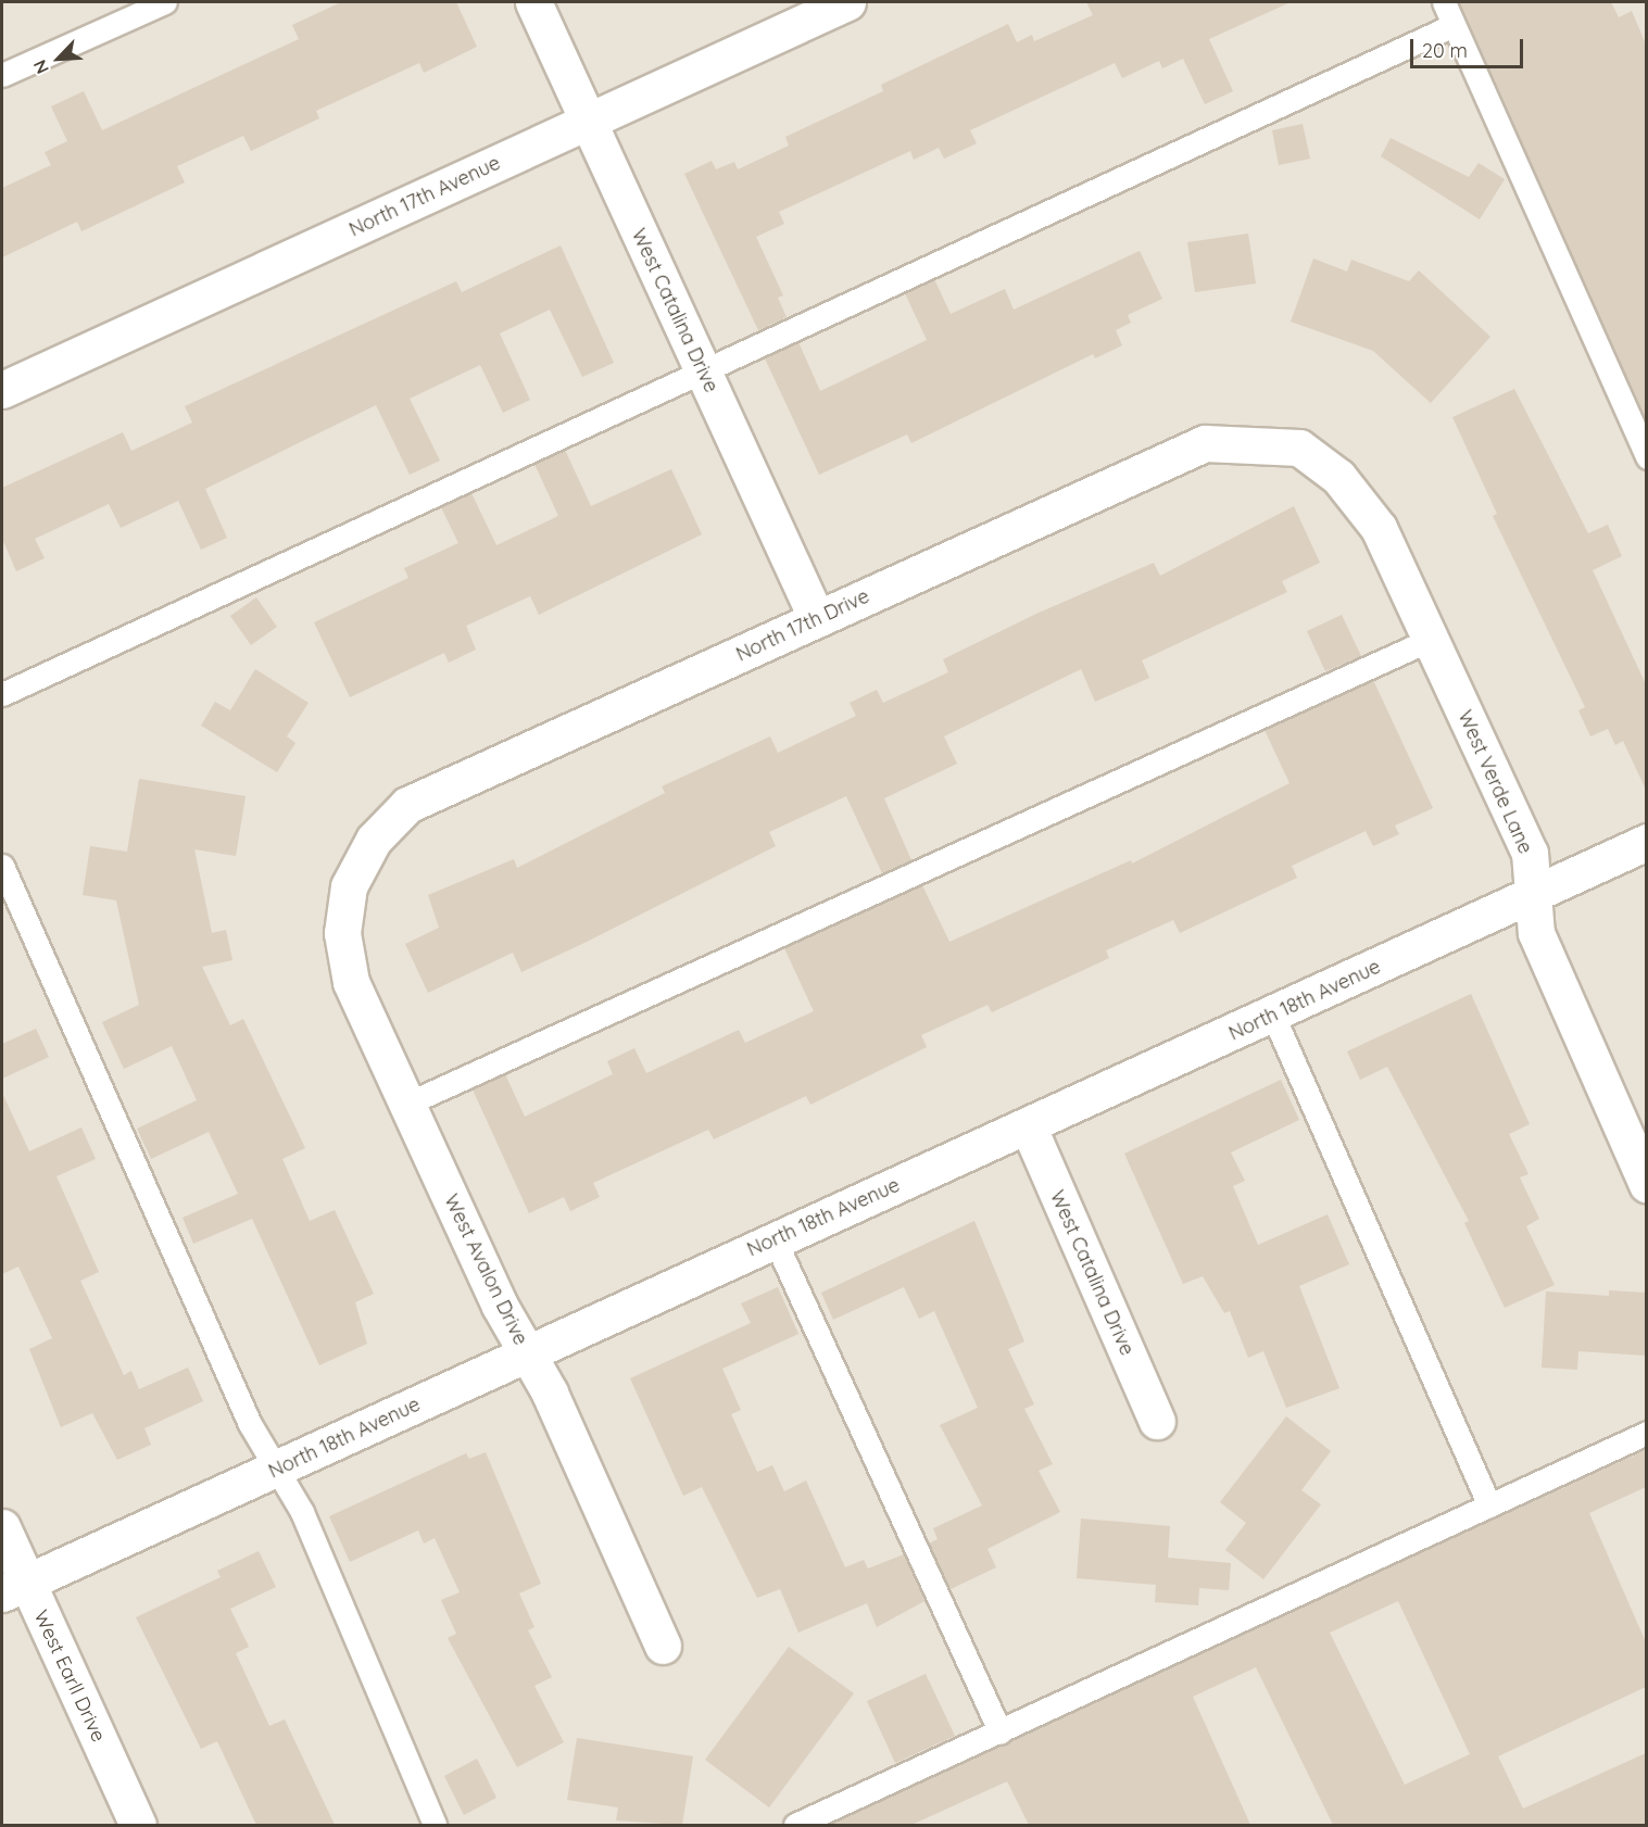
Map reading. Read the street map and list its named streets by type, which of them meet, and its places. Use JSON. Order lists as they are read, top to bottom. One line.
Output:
{"streets":{"street":["North 17th Avenue","West Catalina Drive","North 17th Drive","West Verde Lane","North 18th Avenue","West Avalon Drive","West Earll Drive"]},"crossings":[["North 17th Avenue","West Catalina Drive"],["West Catalina Drive","North 17th Drive"],["West Catalina Drive","North 18th Avenue"],["North 17th Drive","West Verde Lane"],["North 17th Drive","West Avalon Drive"],["West Verde Lane","North 18th Avenue"],["North 18th Avenue","West Avalon Drive"],["North 18th Avenue","West Earll Drive"]],"scale_bar":"20 m","north":"bottom left"}
